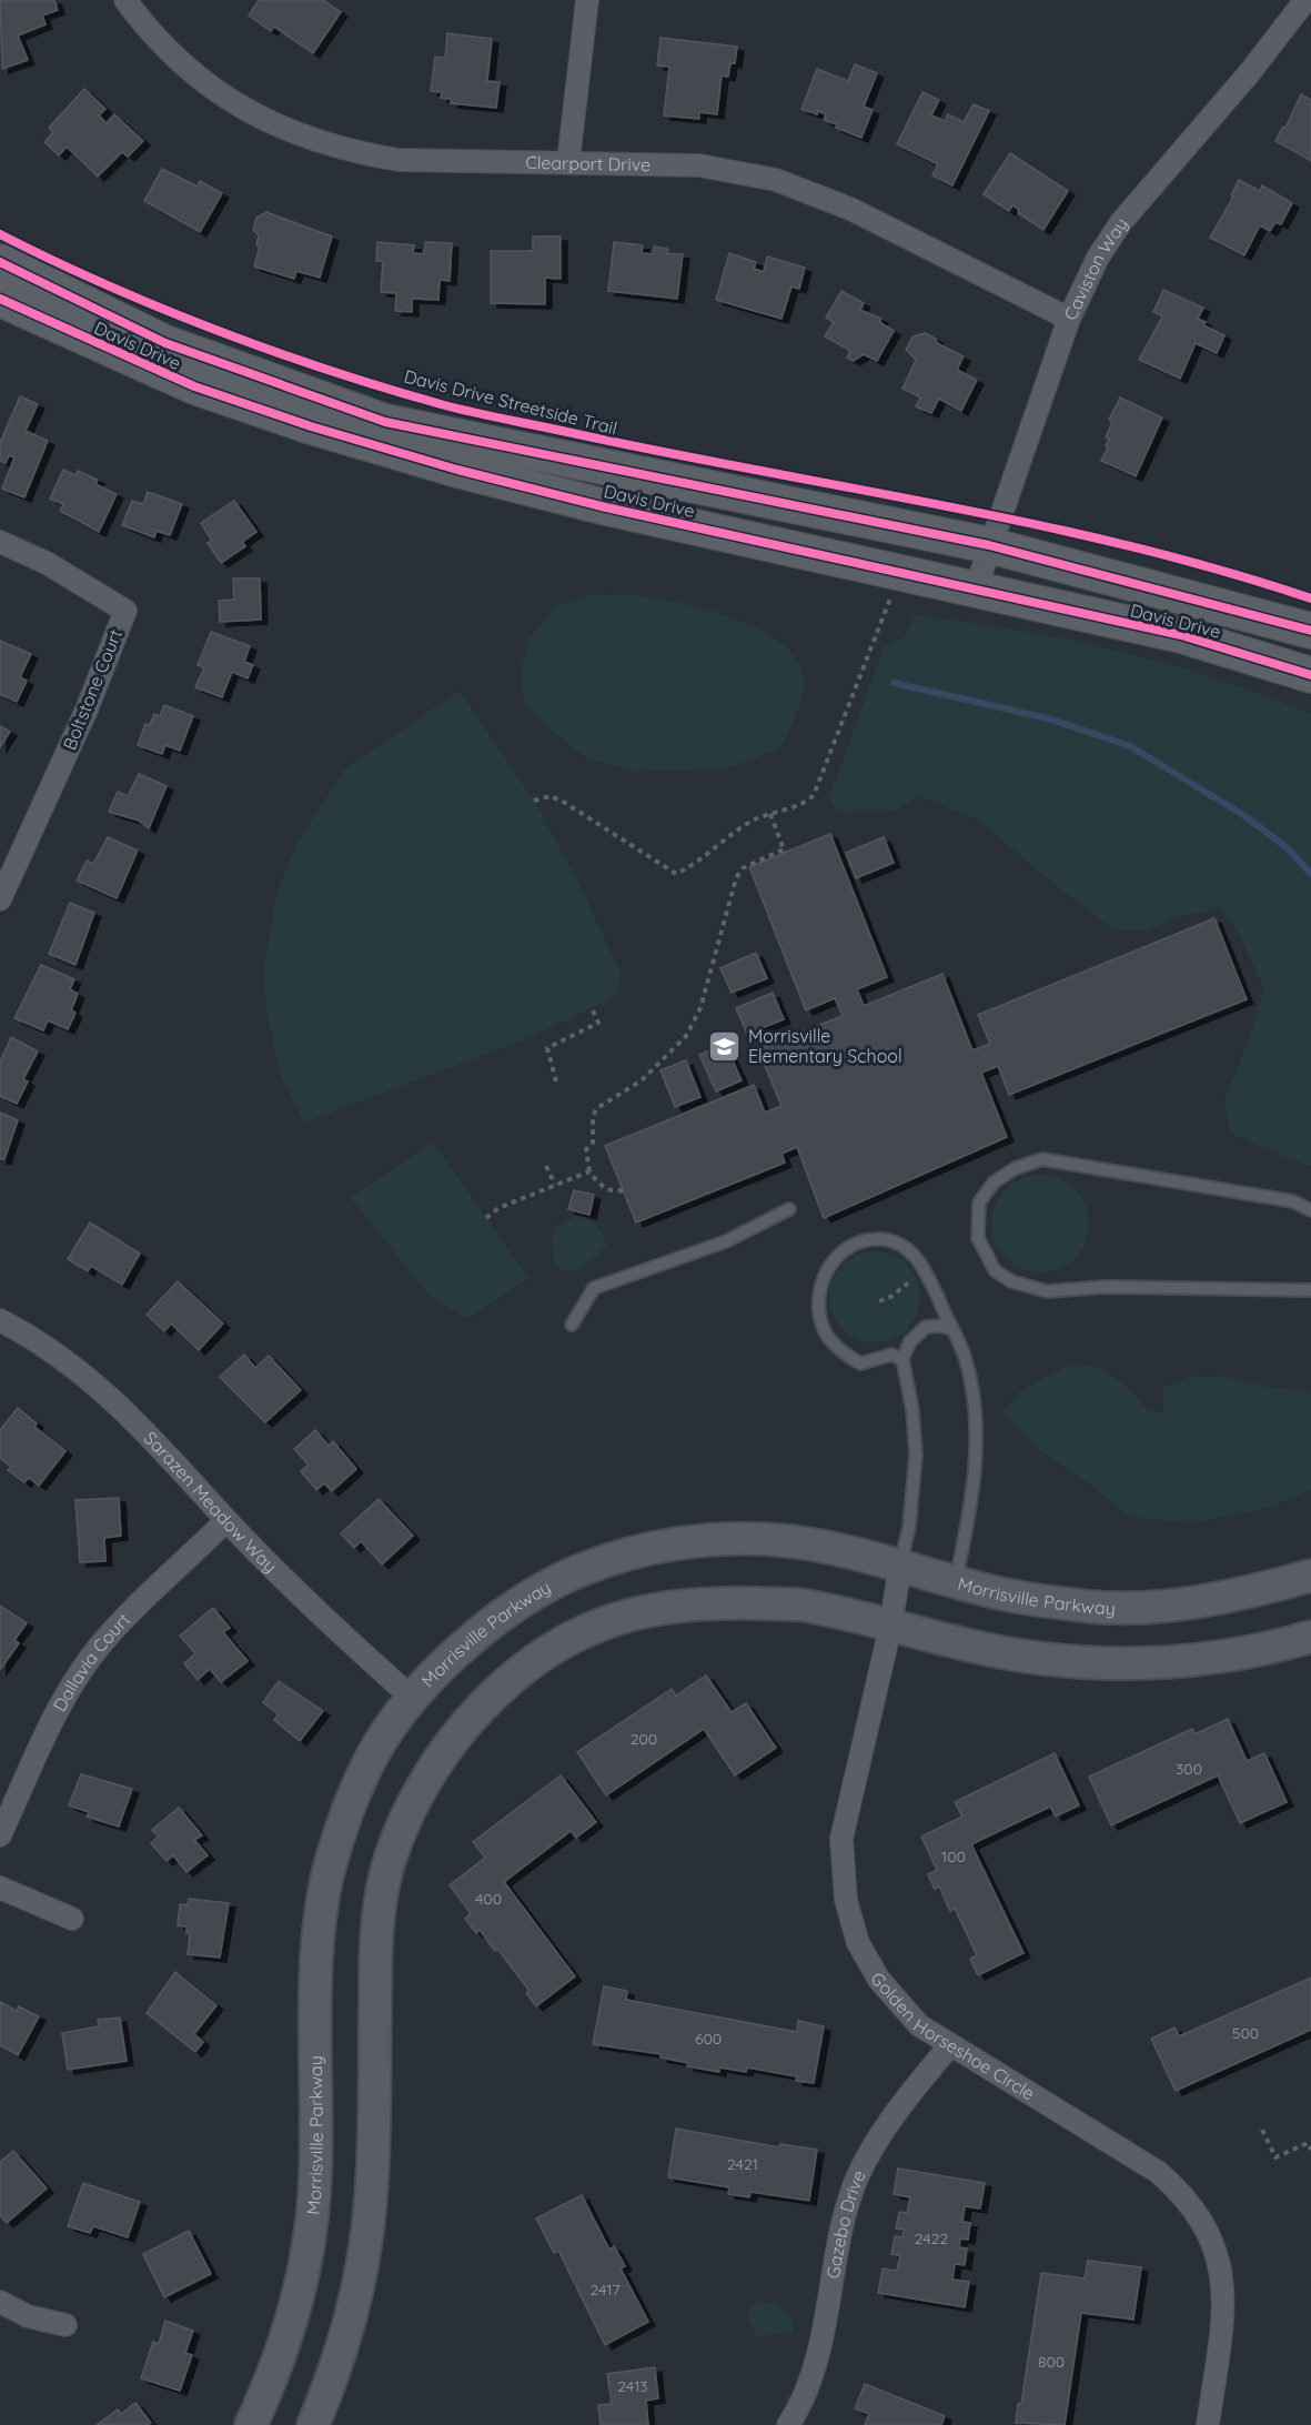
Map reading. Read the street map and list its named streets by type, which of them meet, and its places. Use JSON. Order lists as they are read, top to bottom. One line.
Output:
{"streets":{"main road":["Davis Drive","Morrisville Parkway"],"street":["Clearport Drive","Caviston Way","Boltstone Court","Sarazen Meadow Way","Dallavia Court","Golden Horseshoe Circle","Gazebo Drive"],"cycle path":["Davis Drive Streetside Trail"]},"crossings":[["Clearport Drive","Caviston Way"],["Caviston Way","Davis Drive"],["Sarazen Meadow Way","Morrisville Parkway"],["Sarazen Meadow Way","Dallavia Court"],["Morrisville Parkway","Golden Horseshoe Circle"],["Golden Horseshoe Circle","Gazebo Drive"]],"places":{"school or university":["Morrisville Elementary School"]},"house_numbers":["200","300","100","400","500","600","2421","2422","2417","800","2413"]}
